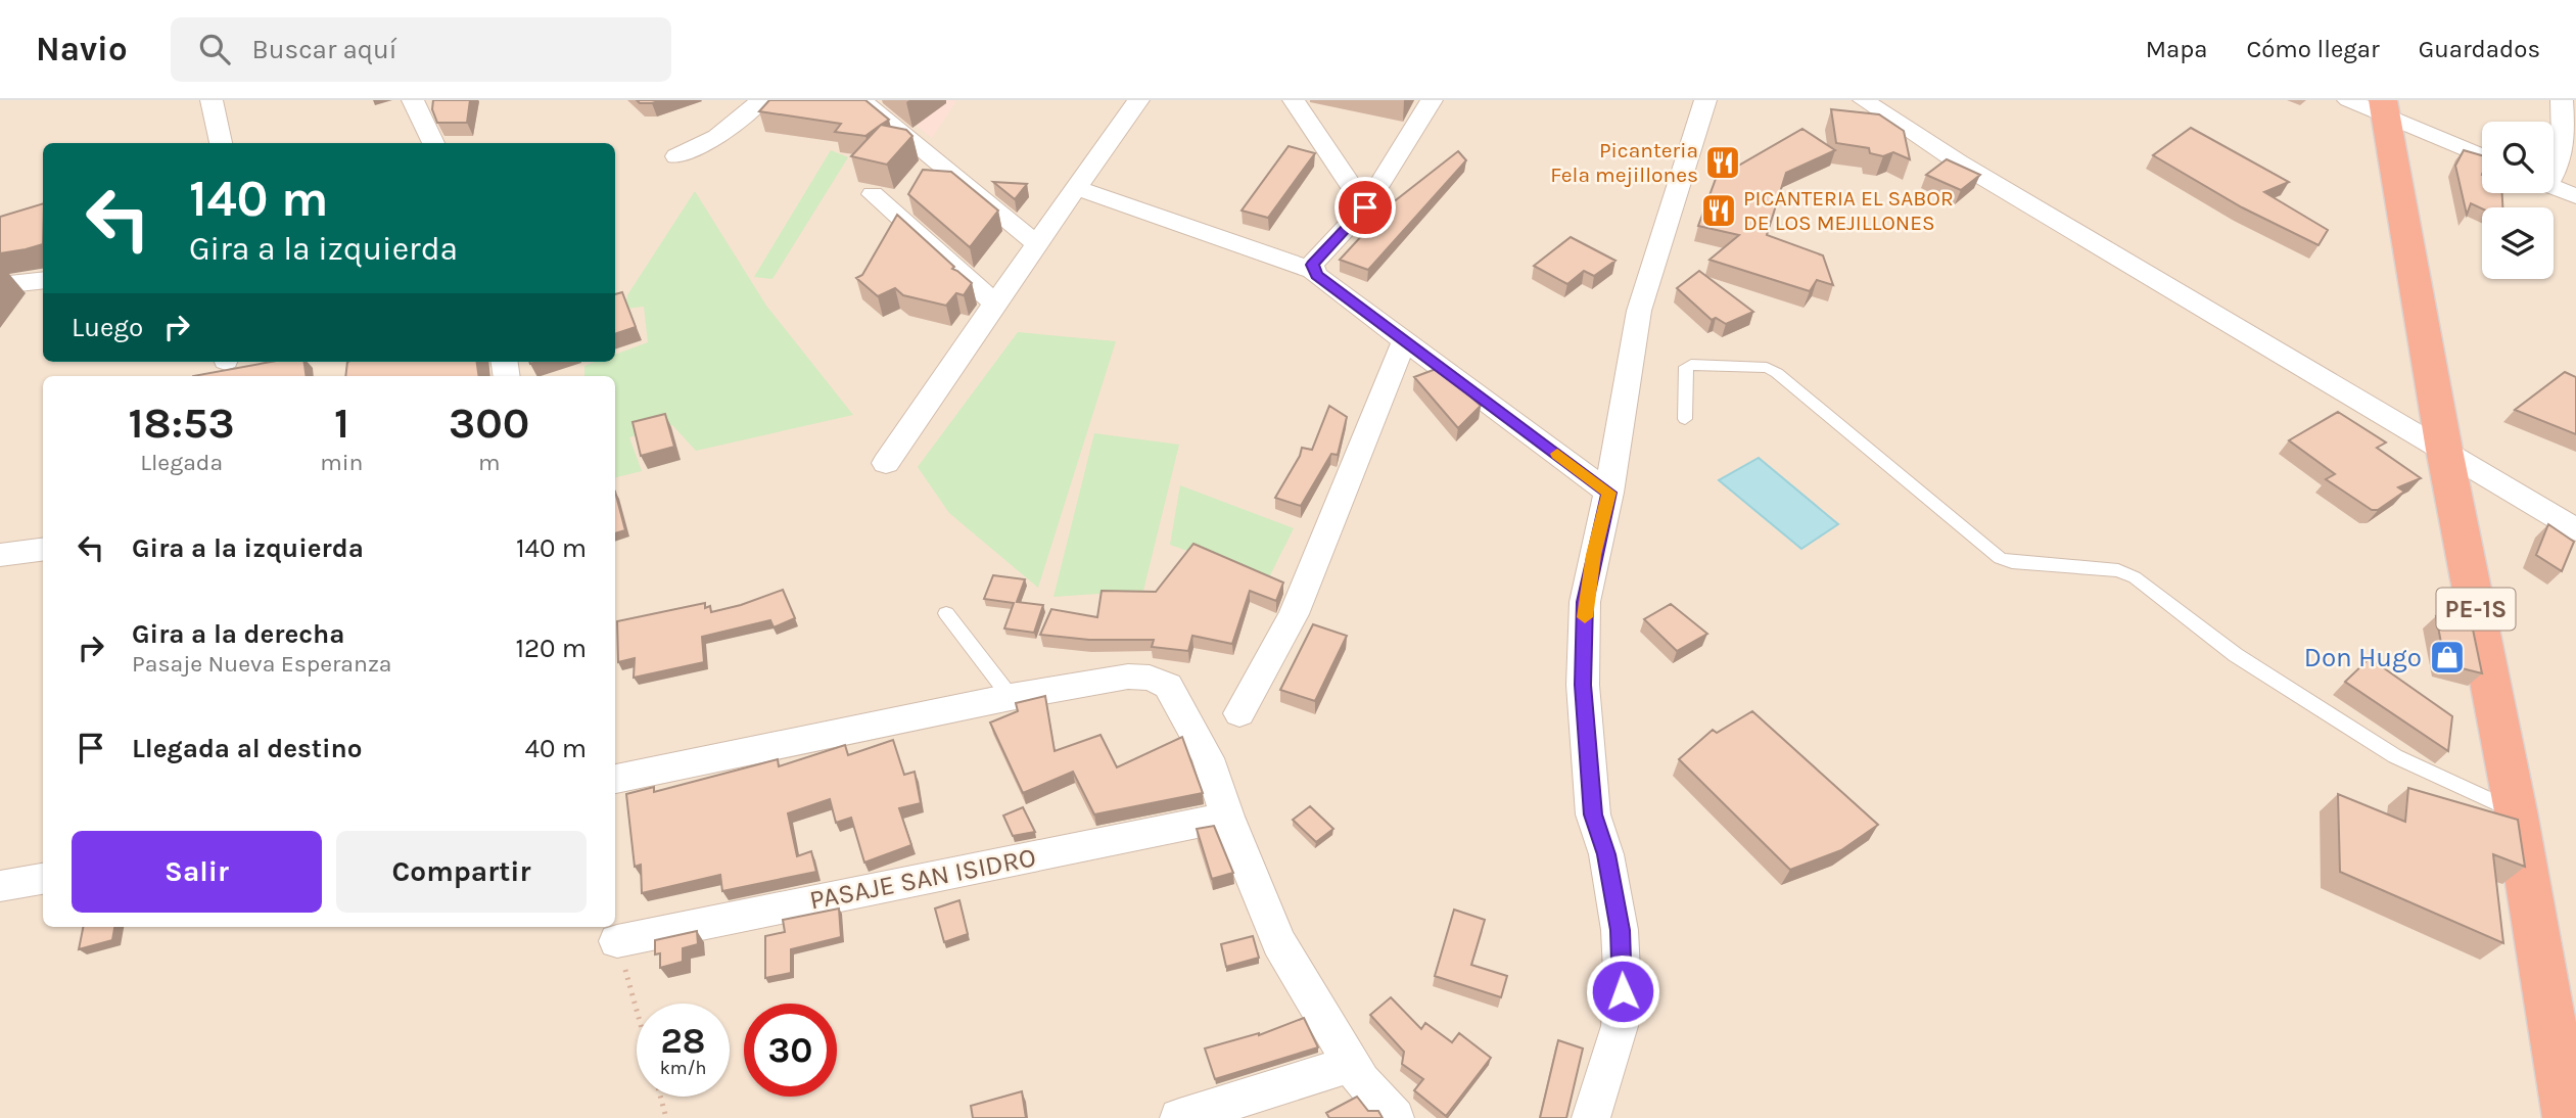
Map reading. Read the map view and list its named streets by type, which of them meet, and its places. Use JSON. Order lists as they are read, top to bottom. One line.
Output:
{"streets":{"highway":["PE-1S"],"street":["PASAJE SAN ISIDRO"]},"places":{"restaurant":["Picanteria Fela mejillones","PICANTERIA EL SABOR DE LOS MEJILLONES"],"shop":["Don Hugo"]},"page":{"header":"Navio","search":"Buscar aquí","nav":["Mapa","Cómo llegar","Guardados"],"turn":["140 m","Gira a la izquierda"],"then":"Luego","eta":["18:53","Llegada","1","min","300","m"],"list":[{"name":"Gira a la izquierda","value":"140 m"},{"name":"Gira a la derecha","note":"Pasaje Nueva Esperanza","value":"120 m"},{"name":"Llegada al destino","value":"40 m"}],"buttons":["Salir","Compartir"],"speed":"28 km/h","limit":"30"}}
